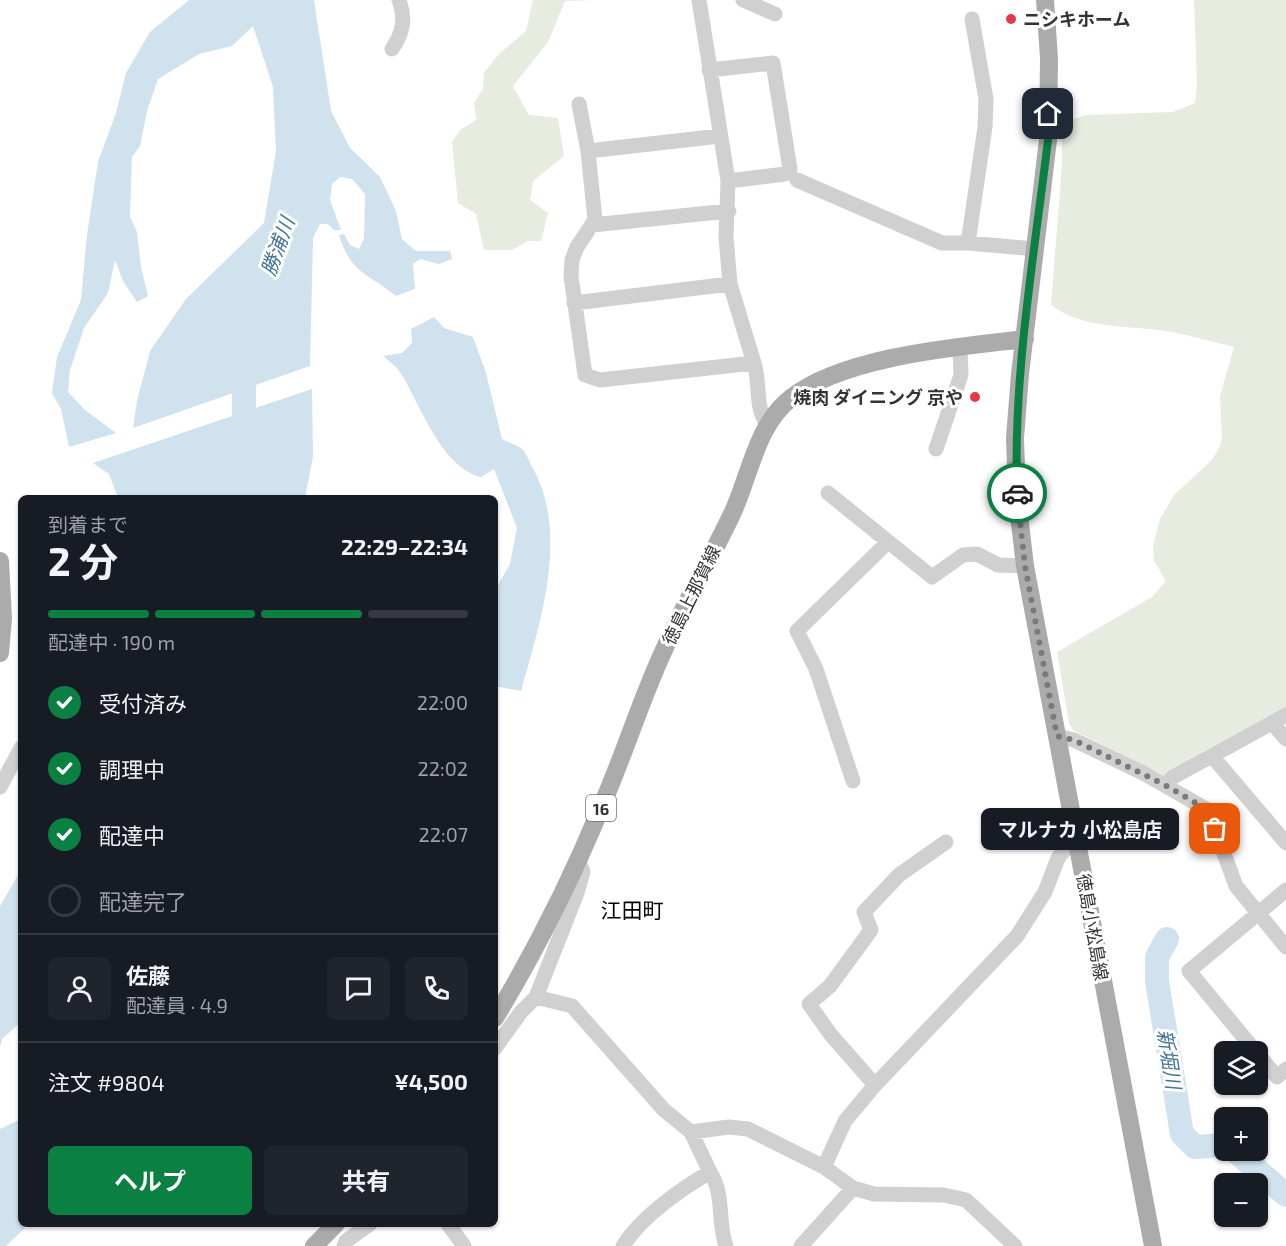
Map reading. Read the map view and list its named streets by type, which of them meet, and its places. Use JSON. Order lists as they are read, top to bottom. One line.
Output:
{"streets":{"main road":["徳島上那賀線","16","徳島小松島線"]},"crossings":[["徳島上那賀線","徳島小松島線"]],"districts":["江田町"],"water":["勝浦川","新堀川"],"places":["ニシキホーム","焼肉 ダイニング 京や","マルナカ 小松島店"],"page":{"heading":["2 分","到着まで","22:29–22:34"],"panel":["佐藤","配達員 · 4.9","注文 #9804","¥4,500"],"bar":"配達中 · 190 m","list":[["受付済み","22:00"],["調理中","22:02"],["配達中","22:07"],"配達完了"],"bubble":"マルナカ 小松島店","map_buttons":["+","−"],"buttons":["ヘルプ","共有"]}}
